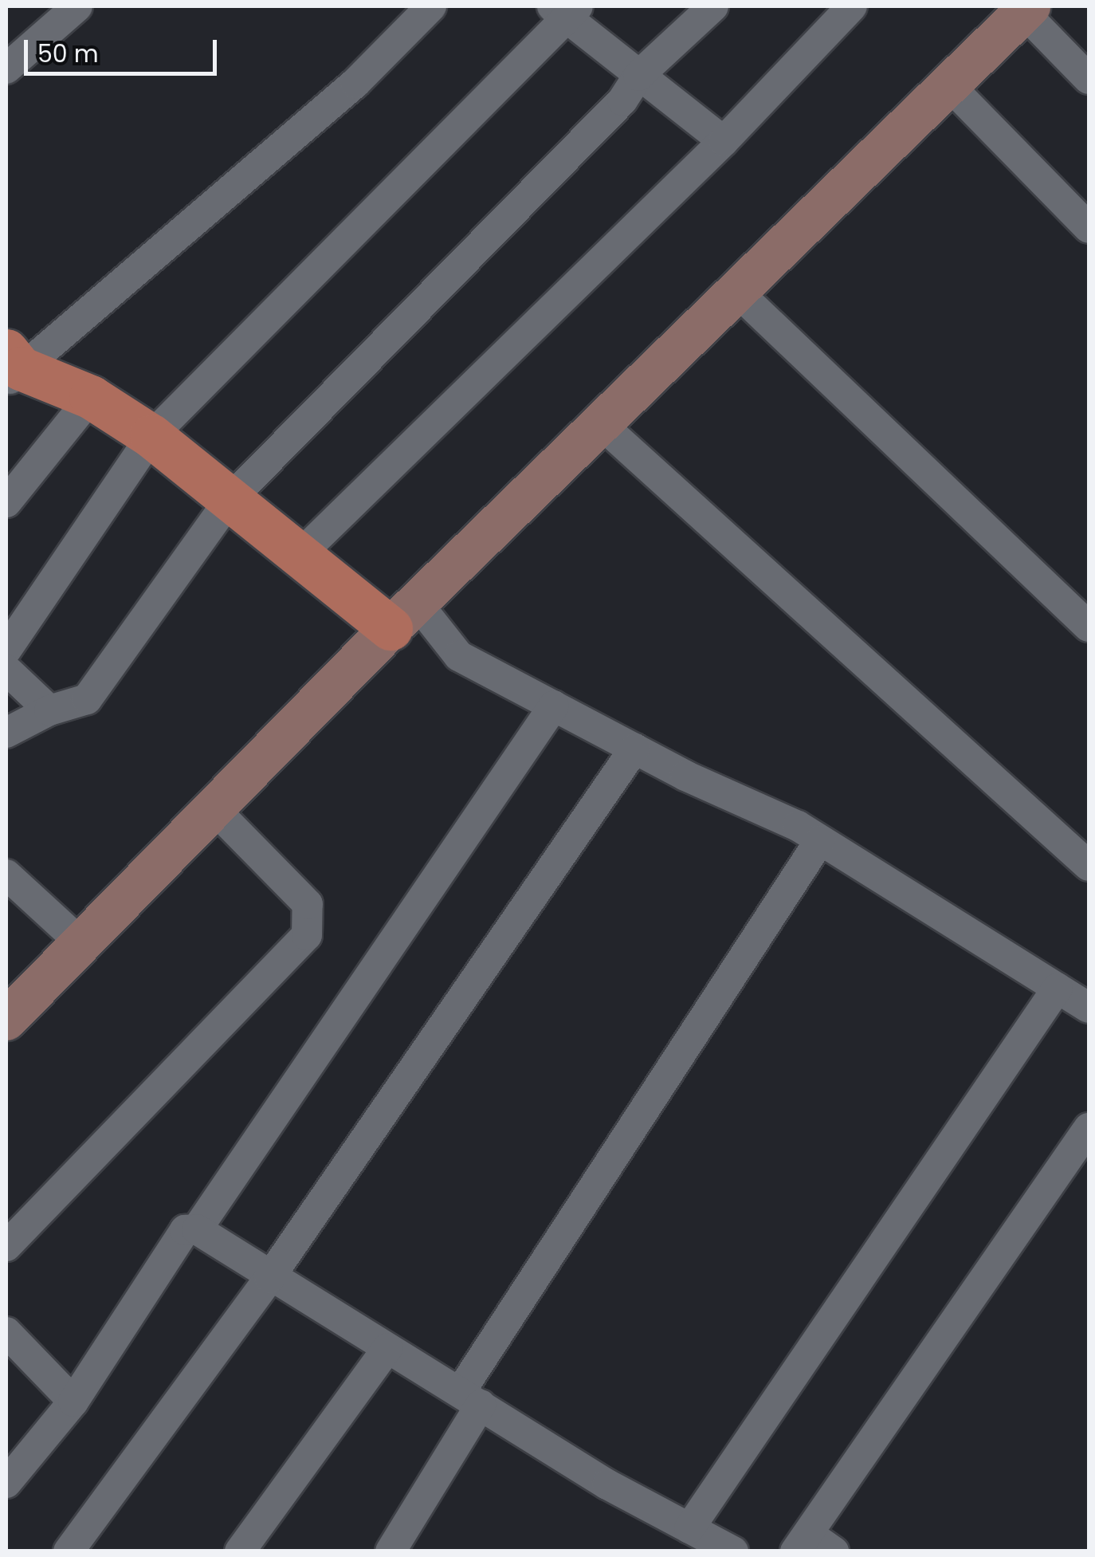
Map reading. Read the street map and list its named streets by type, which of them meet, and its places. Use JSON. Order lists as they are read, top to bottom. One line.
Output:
{"scale_bar":"50 m"}
